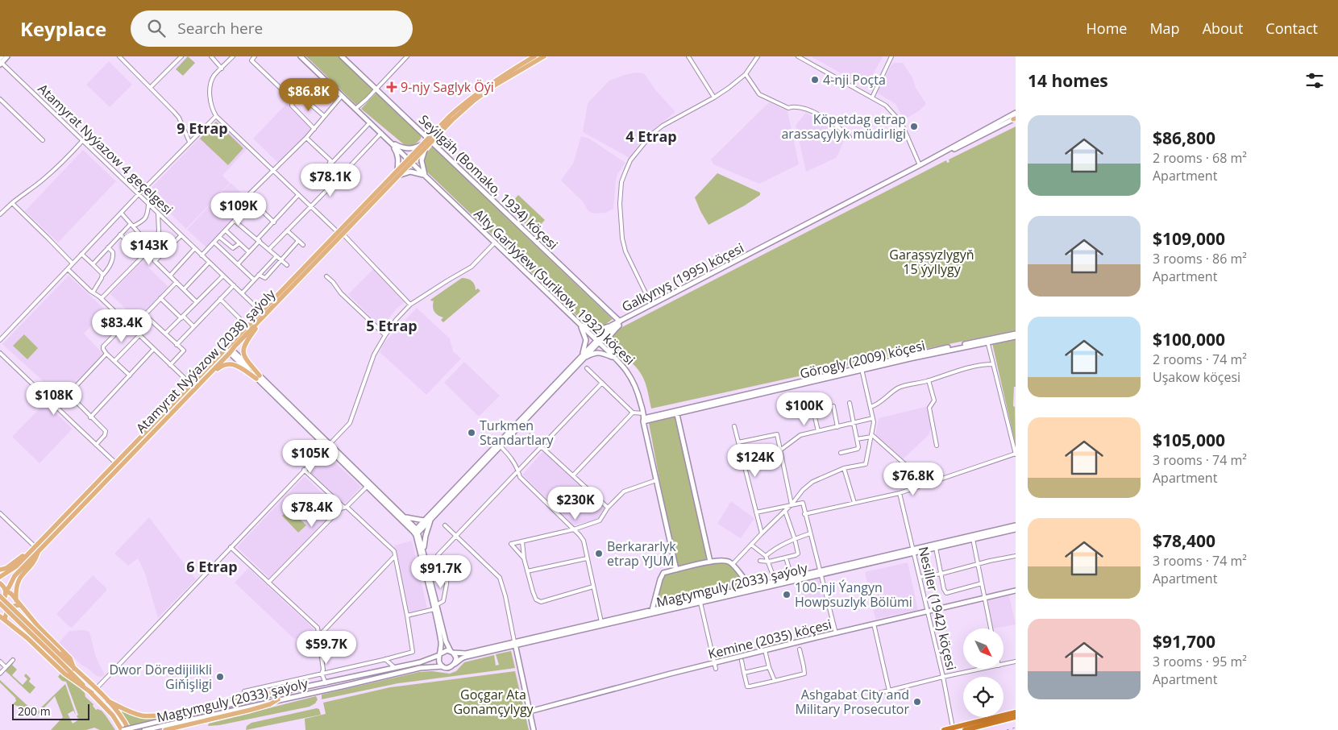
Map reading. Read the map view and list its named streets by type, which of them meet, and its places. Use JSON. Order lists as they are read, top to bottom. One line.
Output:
{"streets":{"main road":["Seýilgäh (Bomako, 1934) köçesi","Galkynyş (1995) köçesi","Alty Garlyýew (Surikow, 1932) köçesi","Görogly (2009) köçesi","Atamyrat Nyýazow (2038) şaýoly","Magtymguly (2033) şaýoly","Kemine (2035) köçesi"],"street":["Atamyrat Nyýazow 4 geçelgesi","Nesiller (1942) köçesi"]},"crossings":[["Atamyrat Nyýazow 4 geçelgesi","Atamyrat Nyýazow (2038) şaýoly"],["Seýilgäh (Bomako, 1934) köçesi","Galkynyş (1995) köçesi"],["Seýilgäh (Bomako, 1934) köçesi","Alty Garlyýew (Surikow, 1932) köçesi"],["Seýilgäh (Bomako, 1934) köçesi","Atamyrat Nyýazow (2038) şaýoly"],["Galkynyş (1995) köçesi","Alty Garlyýew (Surikow, 1932) köçesi"],["Alty Garlyýew (Surikow, 1932) köçesi","Görogly (2009) köçesi"],["Alty Garlyýew (Surikow, 1932) köçesi","Atamyrat Nyýazow (2038) şaýoly"],["Magtymguly (2033) şaýoly","Nesiller (1942) köçesi"],["Nesiller (1942) köçesi","Kemine (2035) köçesi"]],"districts":["9 Etrap","4 Etrap","5 Etrap","6 Etrap"],"parks":["Garaşsyzlygyň 15 ýyllygy","Goçgar Ata Gonamçylygy"],"places":{"other":["4-nji Poçta","Köpetdag etrap arassaçylyk müdirligi","Turkmen Standartlary","Berkararlyk etrap YJUM","100-nji Ýangyn Howpsuzlyk Bölümi","Dwor Döredijilikli Giňişligi","Ashgabat City and Military Prosecutor"],"health":["9-njy Saglyk Öýi"]},"scale_bar":"200 m","north":"bottom right","page":{"header":"Keyplace","search":"Search here","nav":["Home","Map","About","Contact"],"heading":"14 homes","price":["$86.8K","$78.1K","$109K","$143K","$83.4K","$108K","$100K","$105K","$124K","$76.8K","$230K","$78.4K","$91.7K","$59.7K"],"list":[{"name":"$86,800","note":"2 rooms · 68 m² · Apartment"},{"name":"$109,000","note":"3 rooms · 86 m² · Apartment"},{"name":"$100,000","note":"2 rooms · 74 m² · Uşakow köçesi"},{"name":"$105,000","note":"3 rooms · 74 m² · Apartment"},{"name":"$78,400","note":"3 rooms · 74 m² · Apartment"},{"name":"$91,700","note":"3 rooms · 95 m² · Apartment"}],"scale":"200 m"}}
